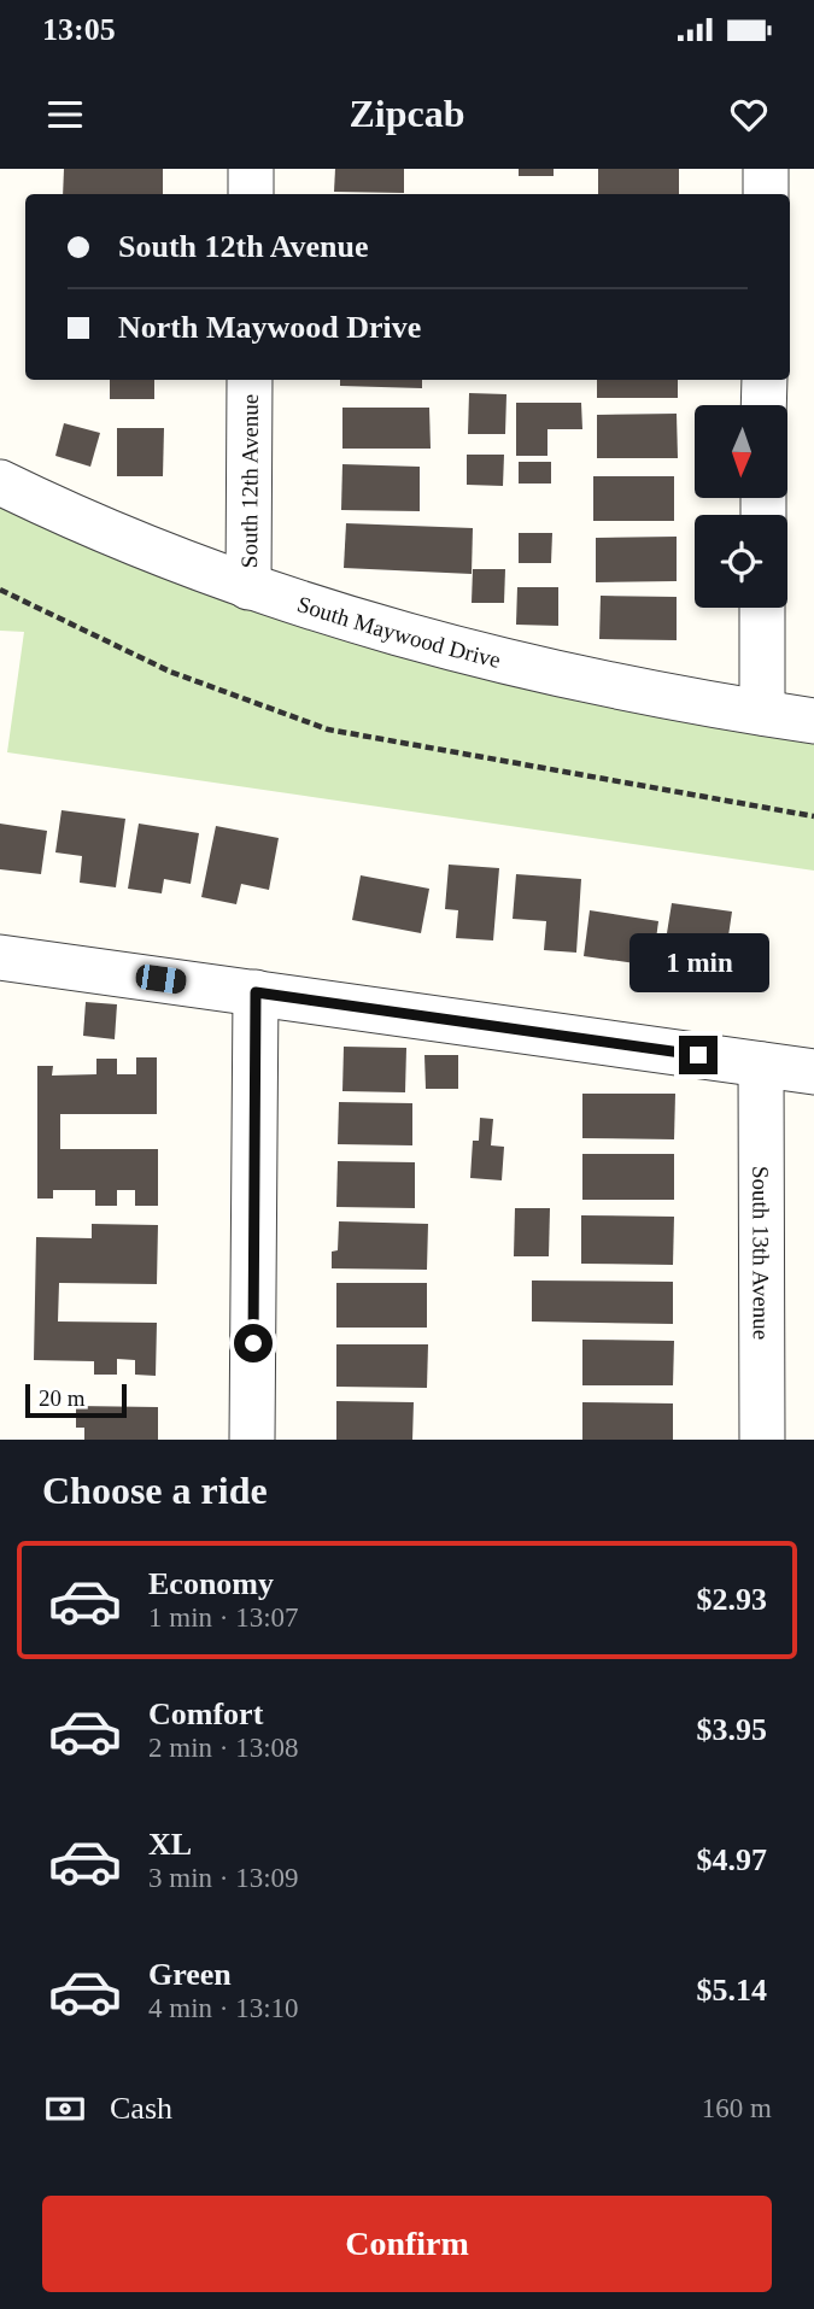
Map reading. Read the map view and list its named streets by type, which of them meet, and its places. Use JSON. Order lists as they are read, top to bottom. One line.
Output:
{"streets":{"street":["South 12th Avenue","South Maywood Drive","South 13th Avenue"]},"crossings":[["South 12th Avenue","South Maywood Drive"]],"scale_bar":"20 m","north":"bottom","page":{"status":"13:05","header":"Zipcab","banner":["South 12th Avenue","North Maywood Drive"],"bubble":"1 min","scale":"20 m","heading":"Choose a ride","list":[{"name":"Economy","note":"1 min · 13:07","value":"$2.93"},{"name":"Comfort","note":"2 min · 13:08","value":"$3.95"},{"name":"XL","note":"3 min · 13:09","value":"$4.97"},{"name":"Green","note":"4 min · 13:10","value":"$5.14"}],"pay":["Cash","160 m"],"buttons":"Confirm"}}
